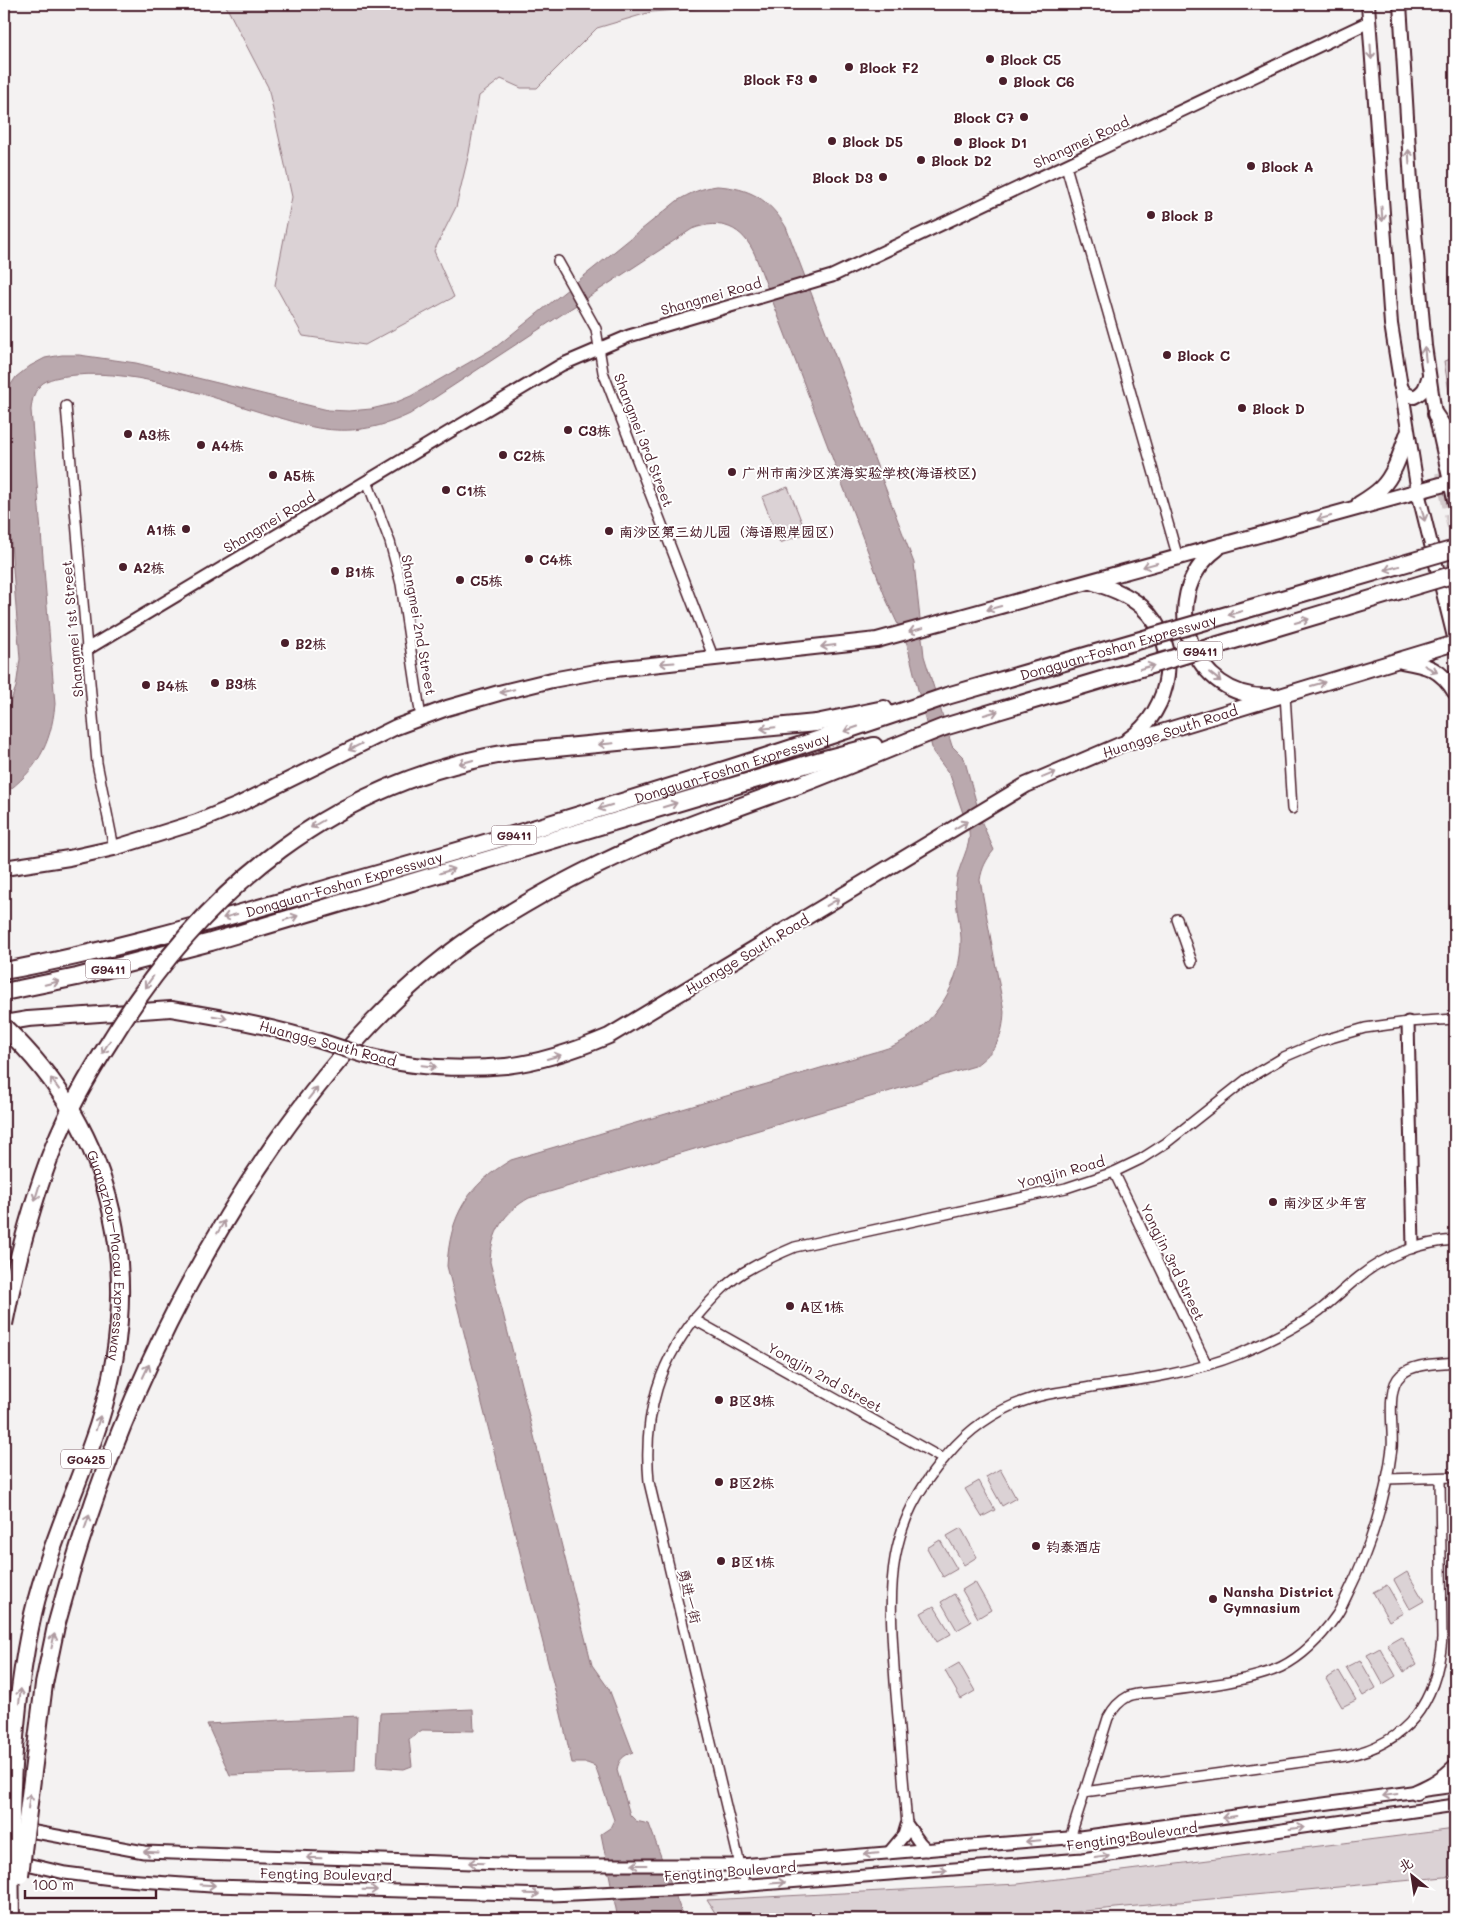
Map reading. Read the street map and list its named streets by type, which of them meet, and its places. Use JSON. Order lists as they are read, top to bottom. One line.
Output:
{"streets":{"highway":["Dongguan-Foshan Expressway","G9411","Guangzhou–Macau Expressway","G0425"],"main road":["Huangge South Road"],"street":["Shangmei Road","Shangmei 3rd Street","Shangmei 2nd Street","Shangmei 1st Street","Yongjin Road","Yongjin 3rd Street","Yongjin 2nd Street","勇进一街","Fengting Boulevard"]},"crossings":[["Shangmei Road","Shangmei 3rd Street"],["Shangmei Road","Shangmei 2nd Street"],["Shangmei Road","Shangmei 1st Street"],["Yongjin Road","Yongjin 3rd Street"],["Yongjin Road","Yongjin 2nd Street"],["Yongjin Road","勇进一街"],["Yongjin 2nd Street","勇进一街"],["勇进一街","Fengting Boulevard"]],"one_way":["Huangge South Road","Guangzhou–Macau Expressway"],"places":["Block C5","Block F2","Block F3","Block C6","Block C7","Block D5","Block D1","Block D2","Block A","Block D3","Block B","Block C","Block D","C3栋","A3栋","A4栋","C2栋","广州市南沙区滨海实验学校(海语校区)","A5栋","C1栋","A1栋","南沙区第三幼儿园（海语熙岸园区）","C4栋","A2栋","B1栋","C5栋","B2栋","B3栋","B4栋","南沙区少年宫","A区1栋","B区3栋","B区2栋","钧泰酒店","B区1栋","Nansha District Gymnasium"],"scale_bar":"100 m","north":"top left"}
